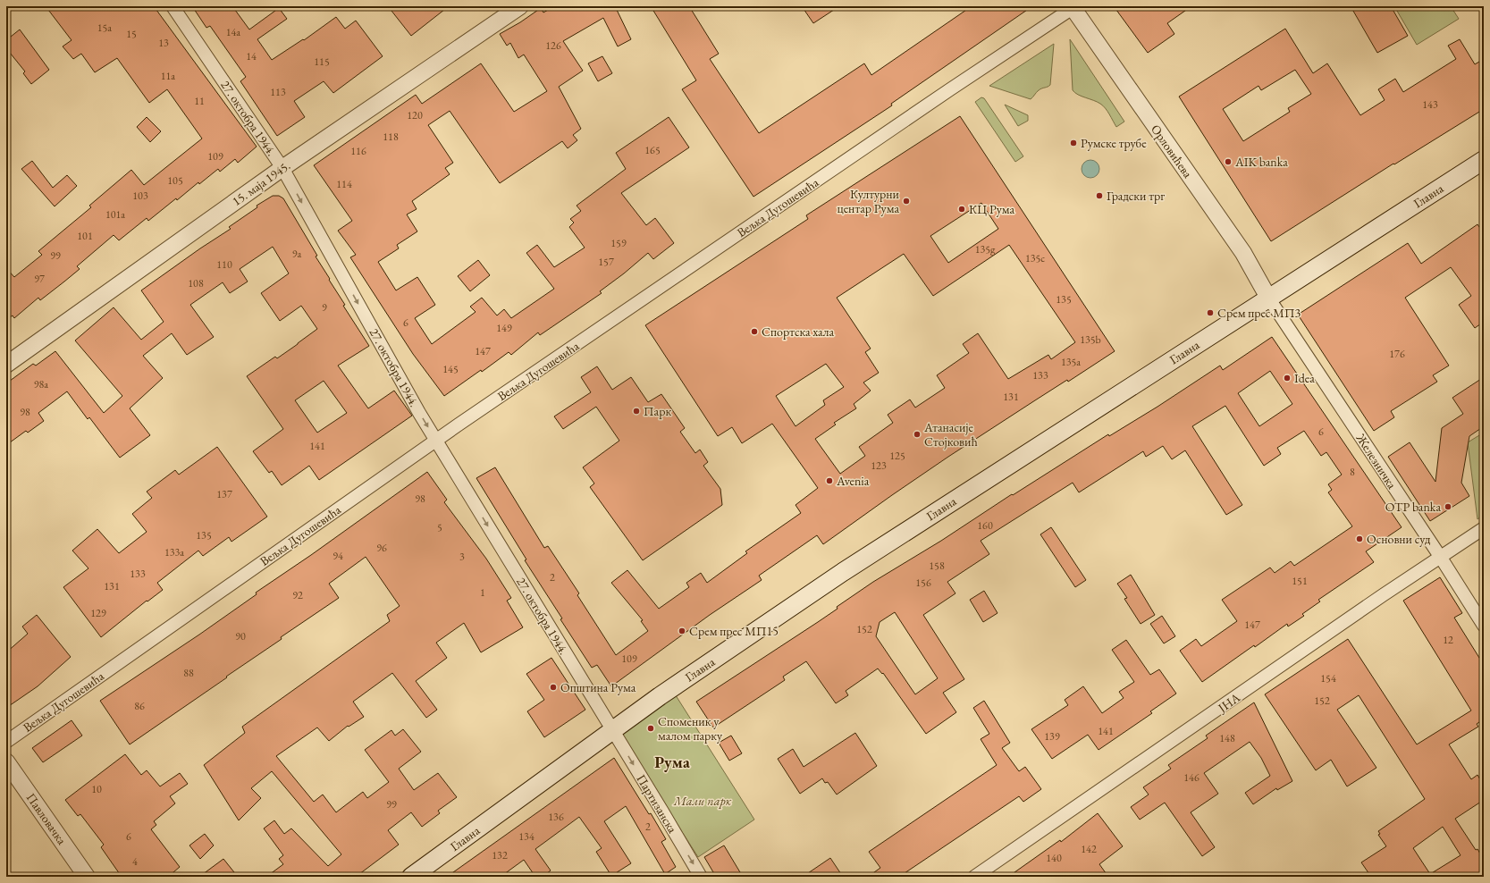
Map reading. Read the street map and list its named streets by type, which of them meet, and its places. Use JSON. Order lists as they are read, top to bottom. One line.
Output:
{"streets":{"main road":["Главна"],"street":["27. октобра 1944.","Орловићева","15. маја 1945.","Вељка Дугошевића","Железничка","ЈНА","Партизанска","Павловачка"]},"crossings":[["27. октобра 1944.","15. маја 1945."],["27. октобра 1944.","Главна"],["27. октобра 1944.","Вељка Дугошевића"],["27. октобра 1944.","Партизанска"],["Орловићева","Главна"],["Орловићева","Вељка Дугошевића"],["Орловићева","Железничка"],["Главна","Железничка"],["Главна","Партизанска"],["Железничка","ЈНА"]],"one_way":["27. октобра 1944.","Партизанска"],"districts":["Рума"],"parks":["Мали парк"],"places":["Румске трубе","AIK banka","Градски трг","Културни центар Рума","КЦ Рума","Срем прес МП3","Спортска хала","Idea","Парк","Атанасије Стојковић","Avenia","OTP banka","Основни суд","Срем прес МП15","Општина Рума","Споменик у малом парку"],"house_numbers":["15a","14a","15","13","126","14","115","11a","113","11","143","120","118","165","116","109","105","114","103","101a","101","159","135g","9a","99","135c","157","110","97","108","135","9","6","149","135b","147","176","135a","145","133","98a","131","98","6","141","125","123","8","137","98","160","5","135","96","133a","94","3","158","133","2","151","156","131","1","92","129","147","152","90","12","109","88","154","152","86","141","139","148","146","10","99","136","2","6","134","142","132","140","4"]}
